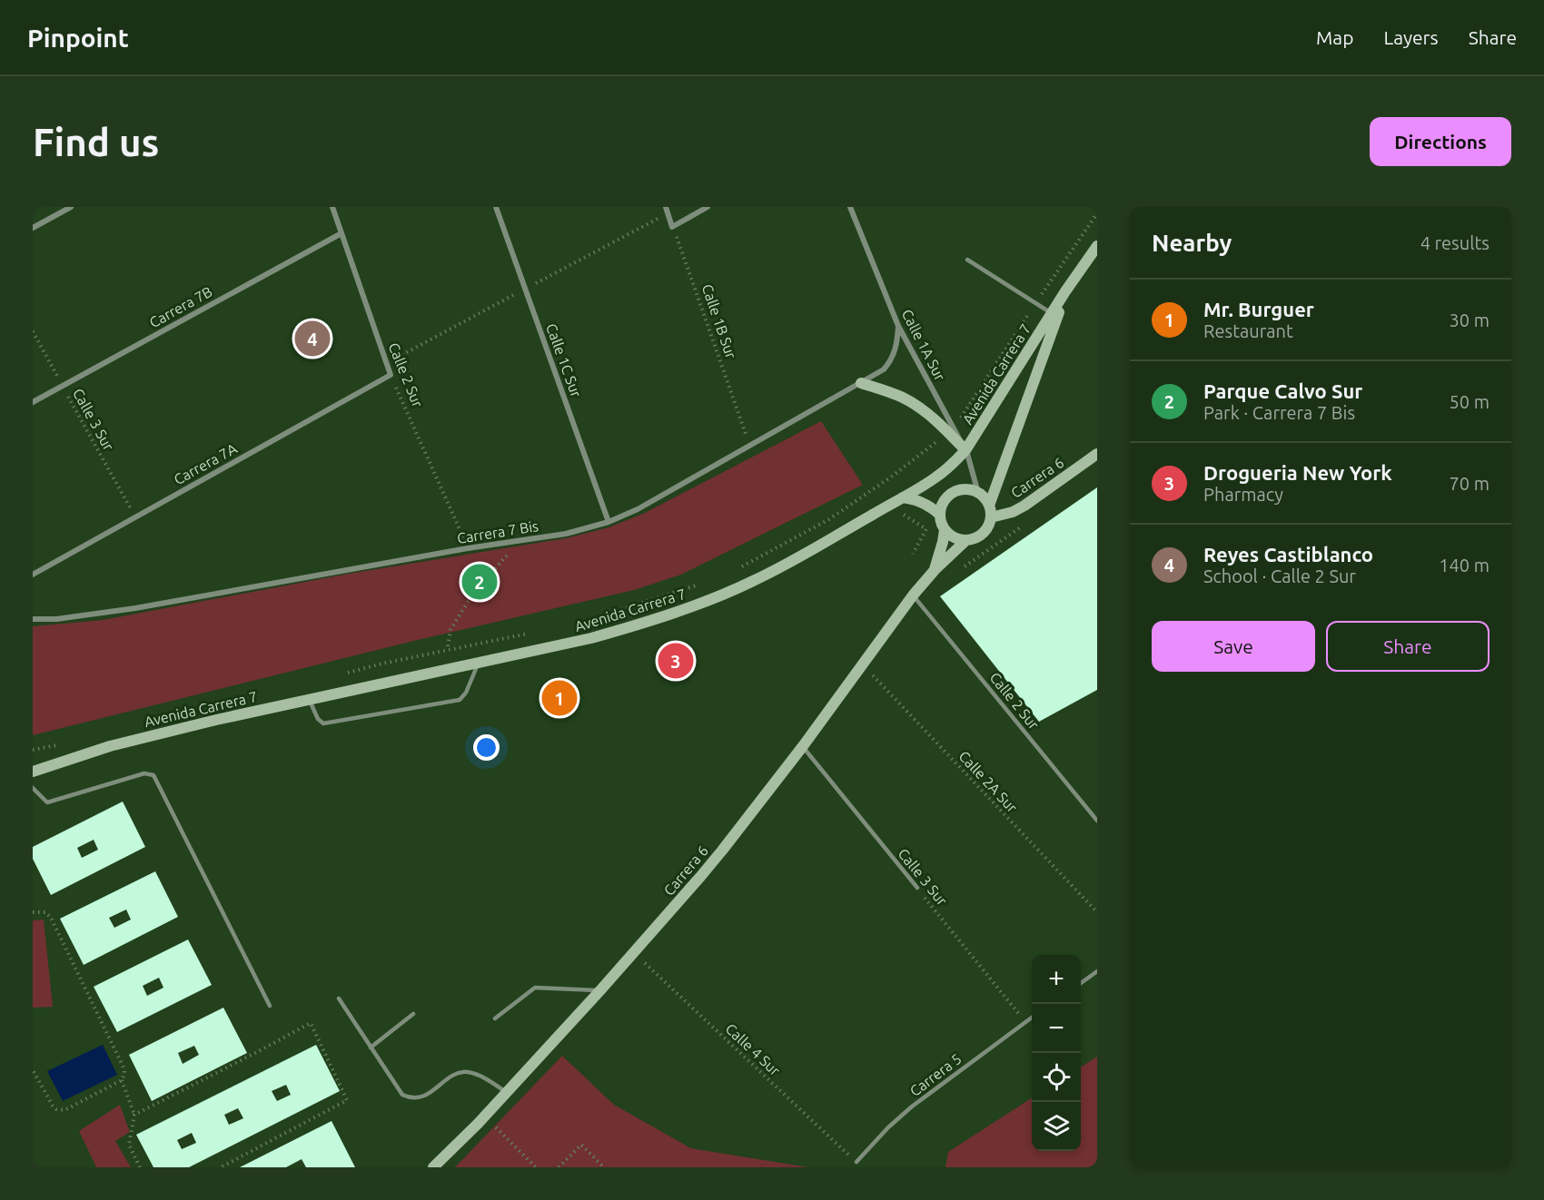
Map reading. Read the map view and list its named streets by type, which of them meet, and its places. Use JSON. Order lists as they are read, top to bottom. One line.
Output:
{"streets":{"main road":["Avenida Carrera 7","Carrera 6"],"street":["Carrera 7B","Calle 1A Sur","Calle 1C Sur","Calle 2 Sur","Carrera 7A","Carrera 7 Bis"],"lane":["Calle 3 Sur","Carrera 5"],"path":["Calle 1B Sur","Calle 2A Sur","Calle 4 Sur"]},"crossings":[["Carrera 7B","Calle 2 Sur"],["Carrera 7B","Calle 3 Sur"],["Calle 1B Sur","Carrera 7 Bis"],["Calle 1A Sur","Carrera 7 Bis"],["Calle 1C Sur","Carrera 7 Bis"],["Calle 2 Sur","Carrera 7A"],["Calle 2 Sur","Carrera 6"],["Calle 2 Sur","Carrera 7 Bis"],["Calle 3 Sur","Carrera 7A"],["Calle 3 Sur","Carrera 6"],["Calle 3 Sur","Carrera 5"],["Carrera 6","Calle 2A Sur"],["Carrera 6","Calle 4 Sur"],["Calle 4 Sur","Carrera 5"]],"page":{"header":"Pinpoint","nav":["Map","Layers","Share"],"buttons":["Directions",["Save","Share"]],"title":"Find us","heading":["Nearby","4 results"],"list":[{"mark":"1","name":"Mr. Burguer","note":"Restaurant","value":"30 m"},{"mark":"2","name":"Parque Calvo Sur","note":"Park · Carrera 7 Bis","value":"50 m"},{"mark":"3","name":"Drogueria New York","note":"Pharmacy","value":"70 m"},{"mark":"4","name":"Reyes Castiblanco","note":"School · Calle 2 Sur","value":"140 m"}],"pins":["4","2","3","1"],"map_buttons":["+","−"]}}
